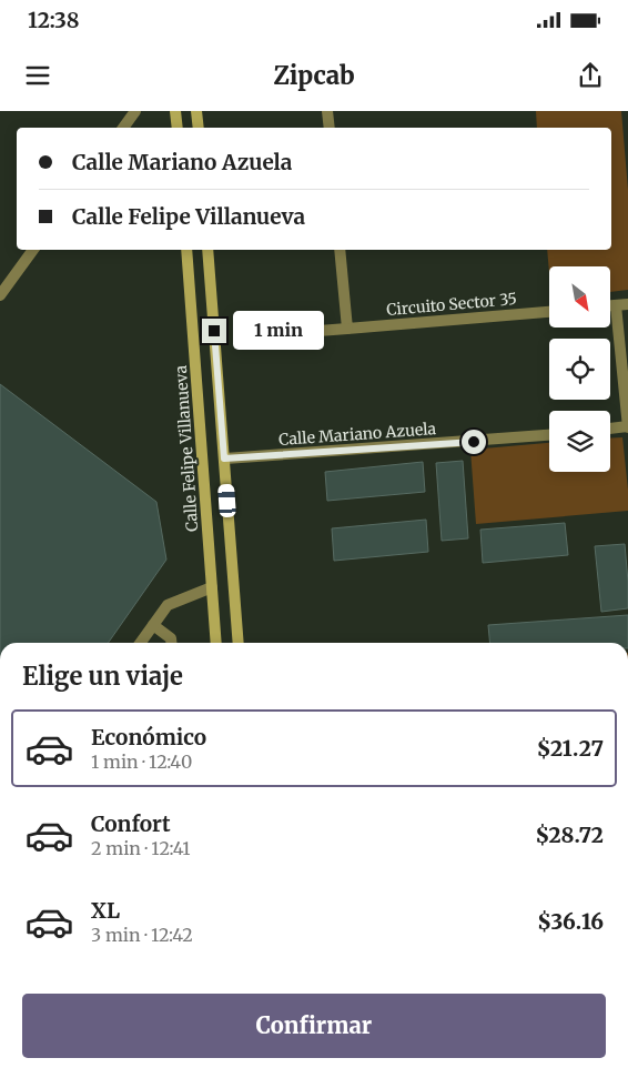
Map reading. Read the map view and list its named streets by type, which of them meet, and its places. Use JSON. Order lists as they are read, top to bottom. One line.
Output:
{"streets":{"main road":["Calle Felipe Villanueva"],"street":["Circuito Sector 35","Calle Mariano Azuela"]},"north":"bottom right","page":{"status":"12:38","header":"Zipcab","banner":["Calle Mariano Azuela","Calle Felipe Villanueva"],"bubble":"1 min","heading":"Elige un viaje","list":[{"name":"Económico","note":"1 min · 12:40","value":"$21.27"},{"name":"Confort","note":"2 min · 12:41","value":"$28.72"},{"name":"XL","note":"3 min · 12:42","value":"$36.16"}],"buttons":"Confirmar"}}
